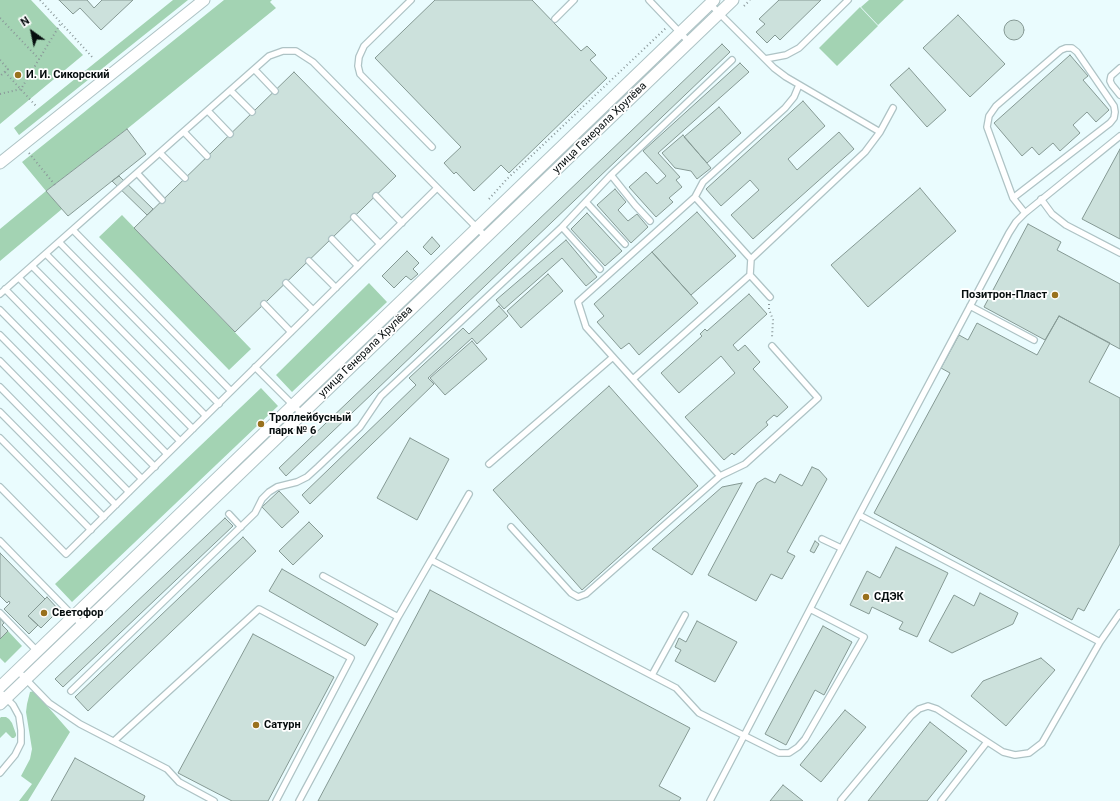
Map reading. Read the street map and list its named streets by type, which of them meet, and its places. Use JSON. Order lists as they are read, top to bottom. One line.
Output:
{"streets":{"street":["улица Генерала Хрулёва"]},"places":["И. И. Сикорский","Позитрон-Пласт","Троллейбусный парк № 6","СДЭК","Светофор","Сатурн"],"north":"top left"}
